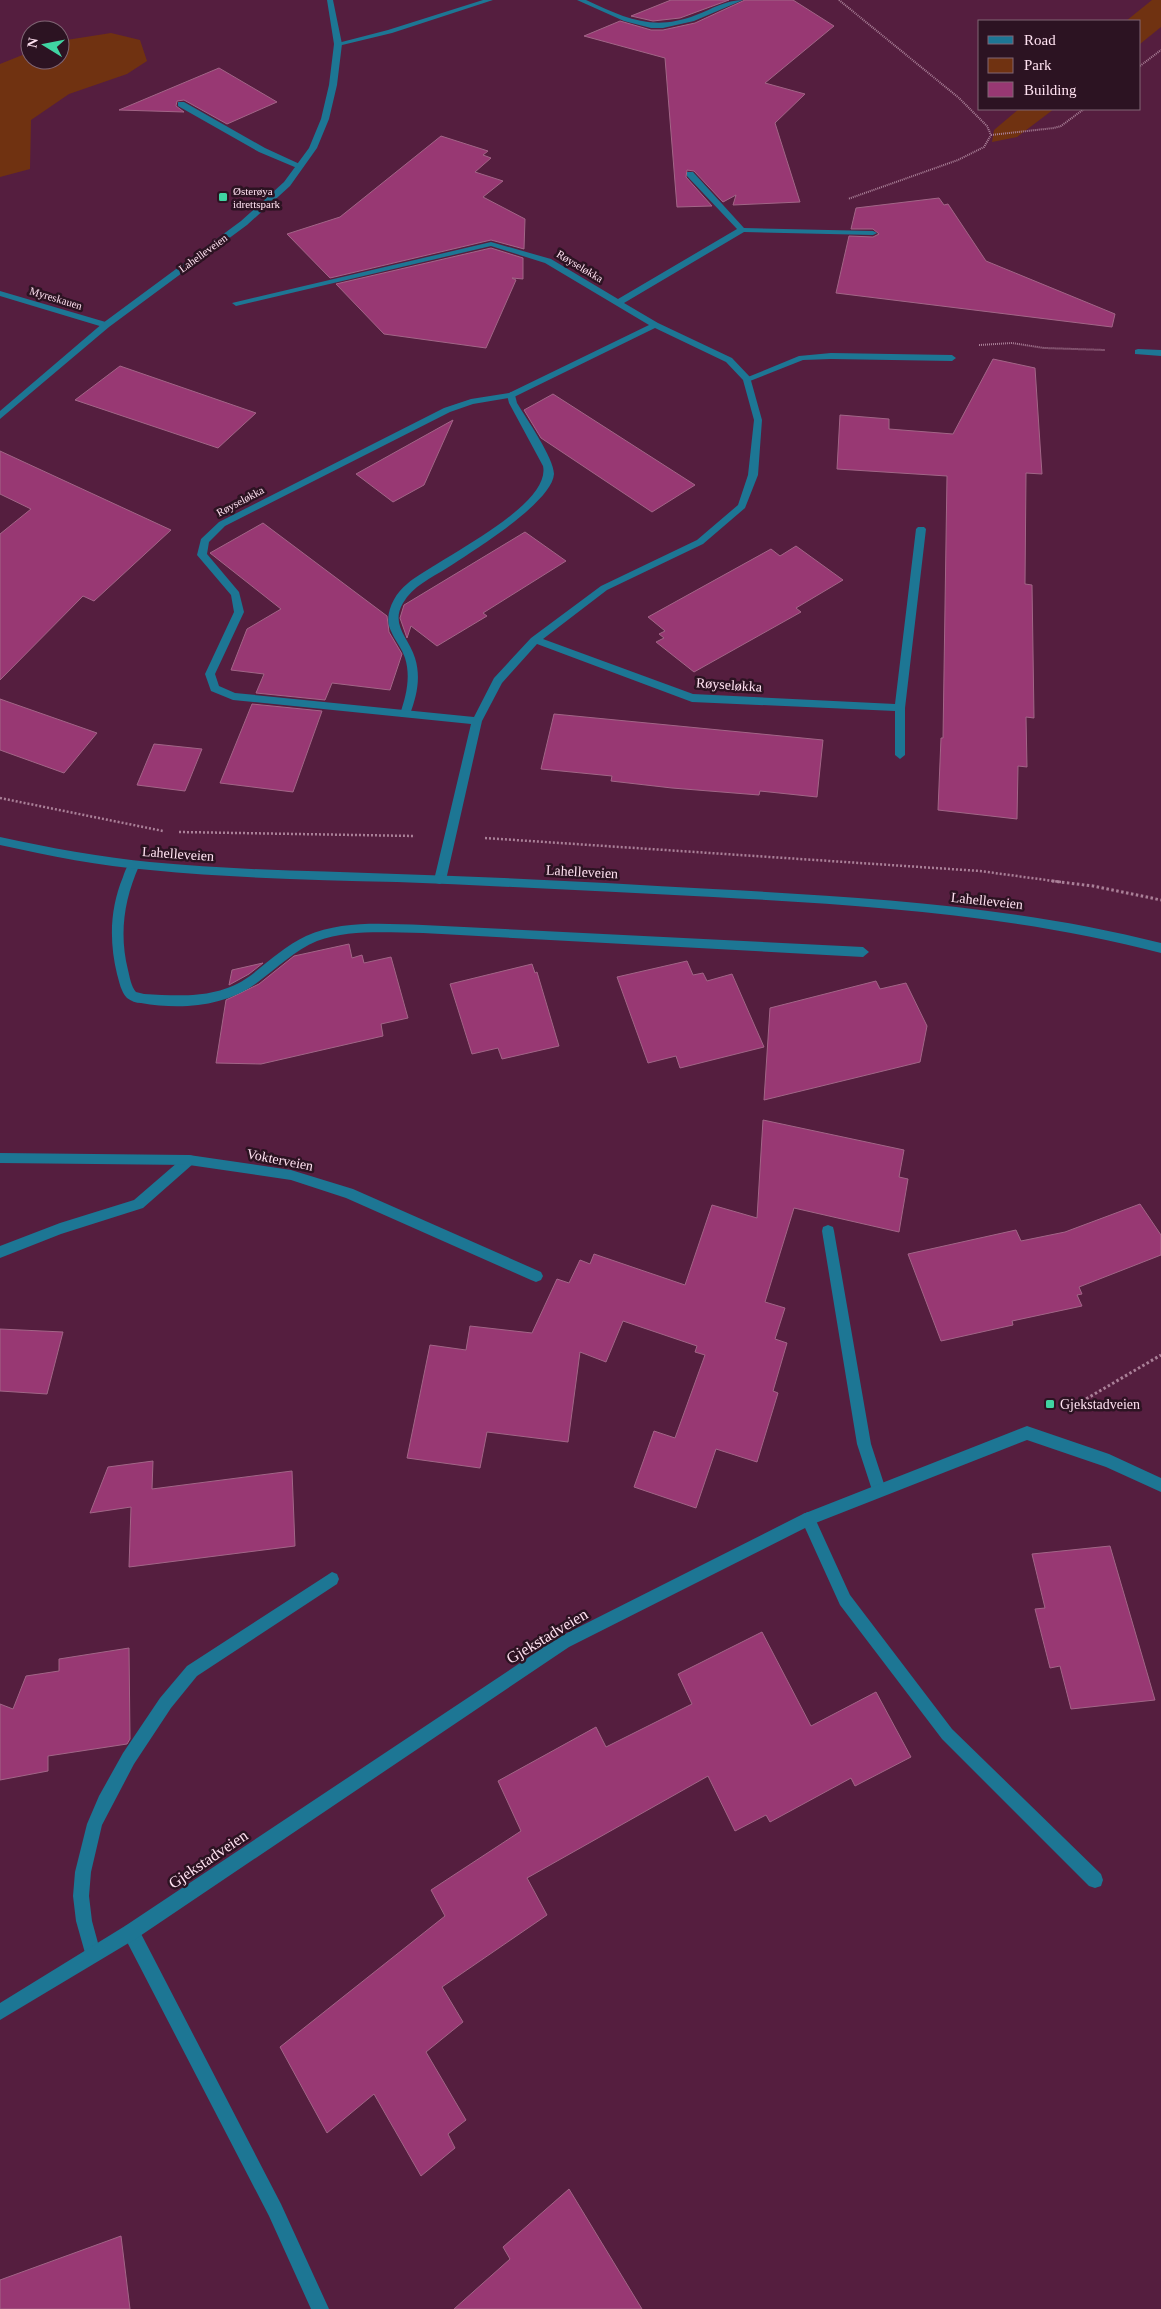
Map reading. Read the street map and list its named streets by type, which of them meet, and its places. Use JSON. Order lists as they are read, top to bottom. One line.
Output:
{"streets":{"street":["Lahelleveien","Røyseløkka","Myreskauen","Vokterveien","Gjekstadveien"]},"crossings":[["Lahelleveien","Røyseløkka"],["Lahelleveien","Myreskauen"]],"places":{"transit":["Østerøya idrettspark","Gjekstadveien"]},"legend":["Road","Park","Building"],"north":"left"}
